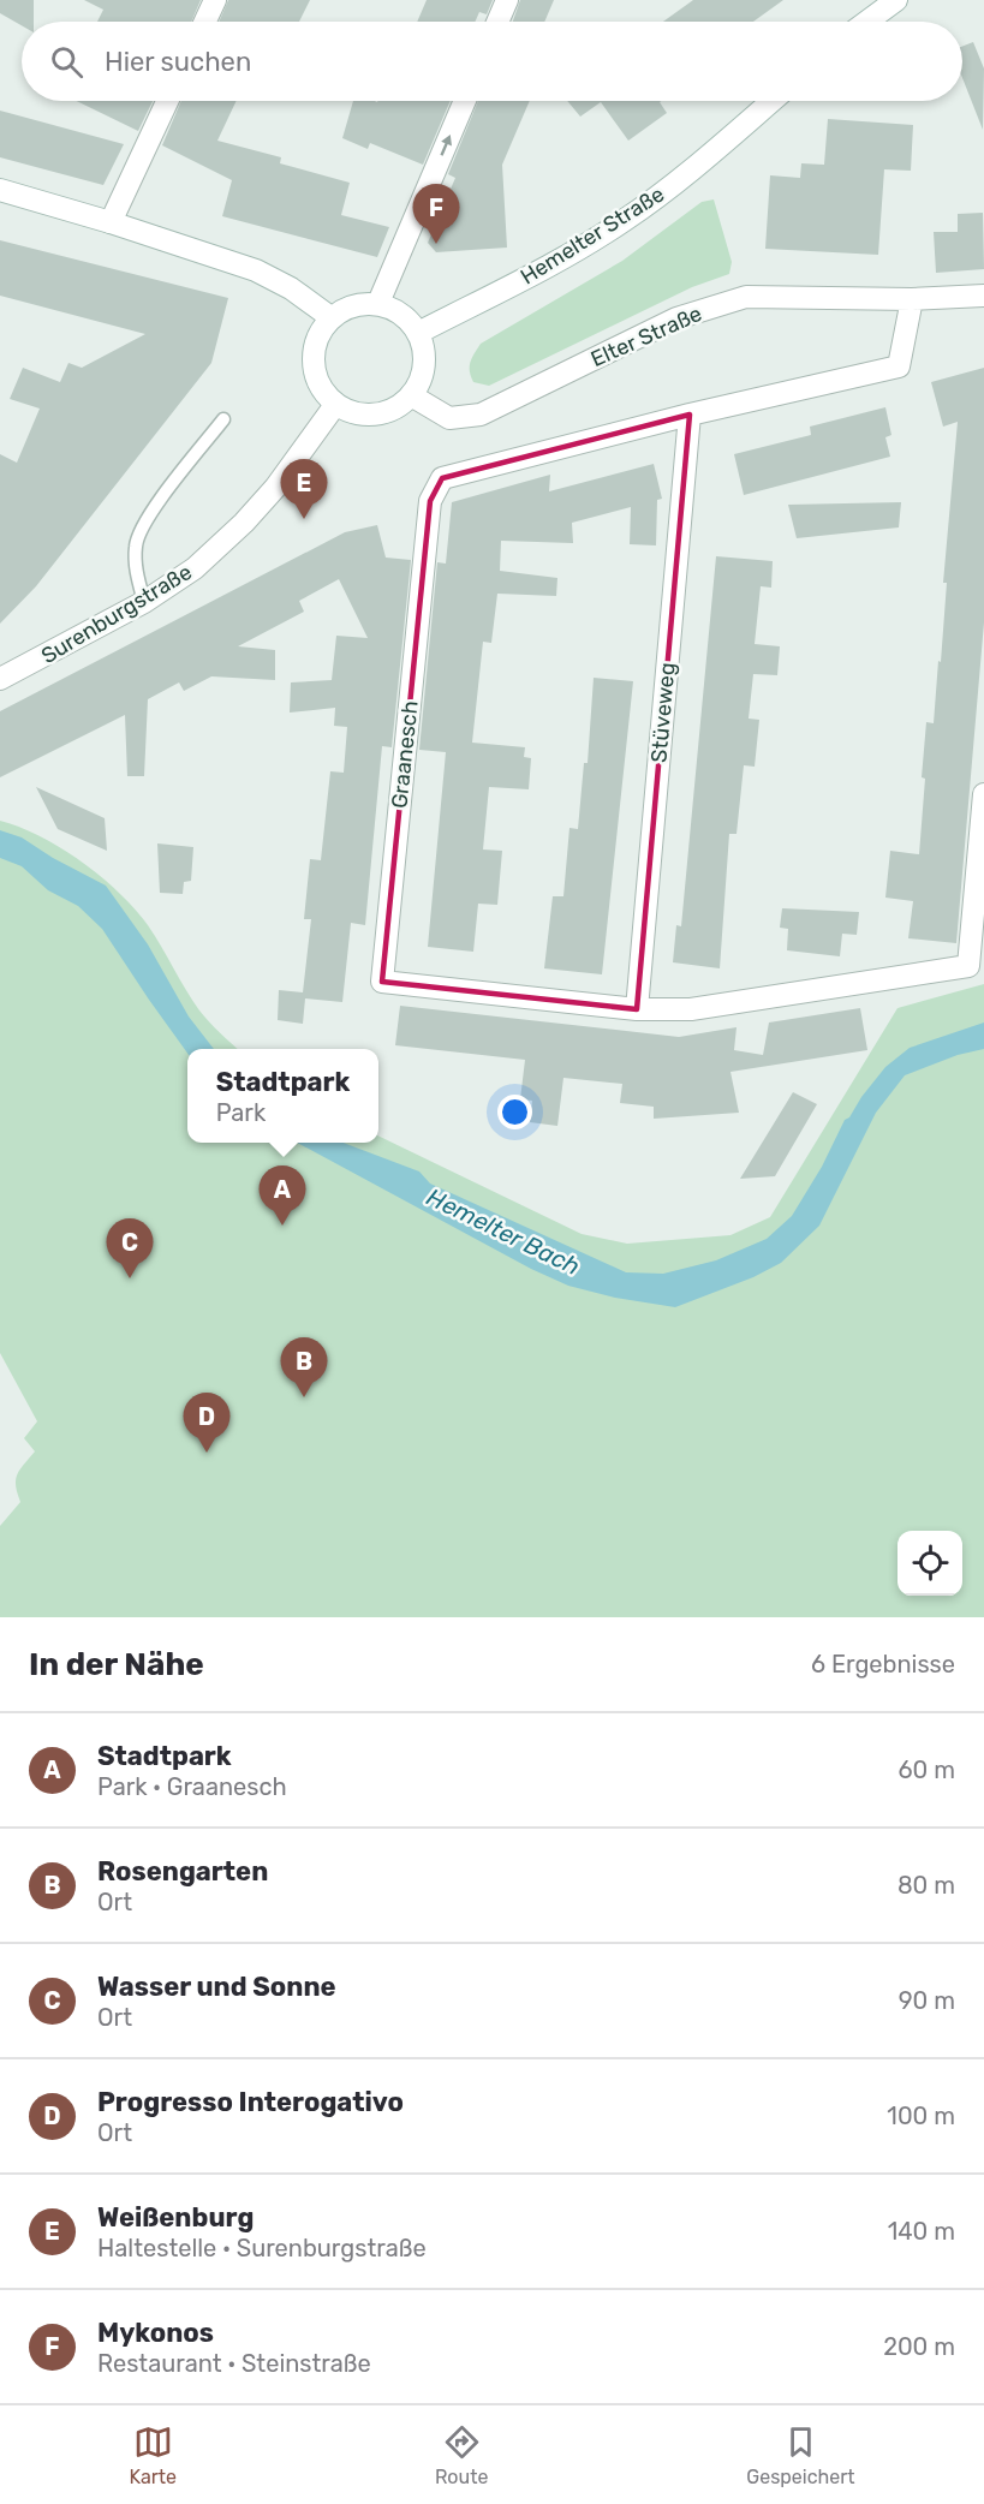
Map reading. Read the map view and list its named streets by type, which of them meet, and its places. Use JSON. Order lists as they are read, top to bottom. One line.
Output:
{"streets":{"street":["Hemelter Straße","Elter Straße","Surenburgstraße","Stüveweg","Graanesch"]},"crossings":[["Hemelter Straße","Elter Straße"],["Hemelter Straße","Surenburgstraße"],["Elter Straße","Surenburgstraße"],["Elter Straße","Graanesch"],["Stüveweg","Graanesch"]],"water":["Hemelter Bach"],"page":{"search":"Hier suchen","pins":["F","E","A","C","B","D"],"popup":["Stadtpark","Park"],"heading":["In der Nähe","6 Ergebnisse"],"list":[{"mark":"A","name":"Stadtpark","note":"Park · Graanesch","value":"60 m"},{"mark":"B","name":"Rosengarten","note":"Ort","value":"80 m"},{"mark":"C","name":"Wasser und Sonne","note":"Ort","value":"90 m"},{"mark":"D","name":"Progresso Interogativo","note":"Ort","value":"100 m"},{"mark":"E","name":"Weißenburg","note":"Haltestelle · Surenburgstraße","value":"140 m"},{"mark":"F","name":"Mykonos","note":"Restaurant · Steinstraße","value":"200 m"}],"nav":["Karte","Route","Gespeichert"]}}
